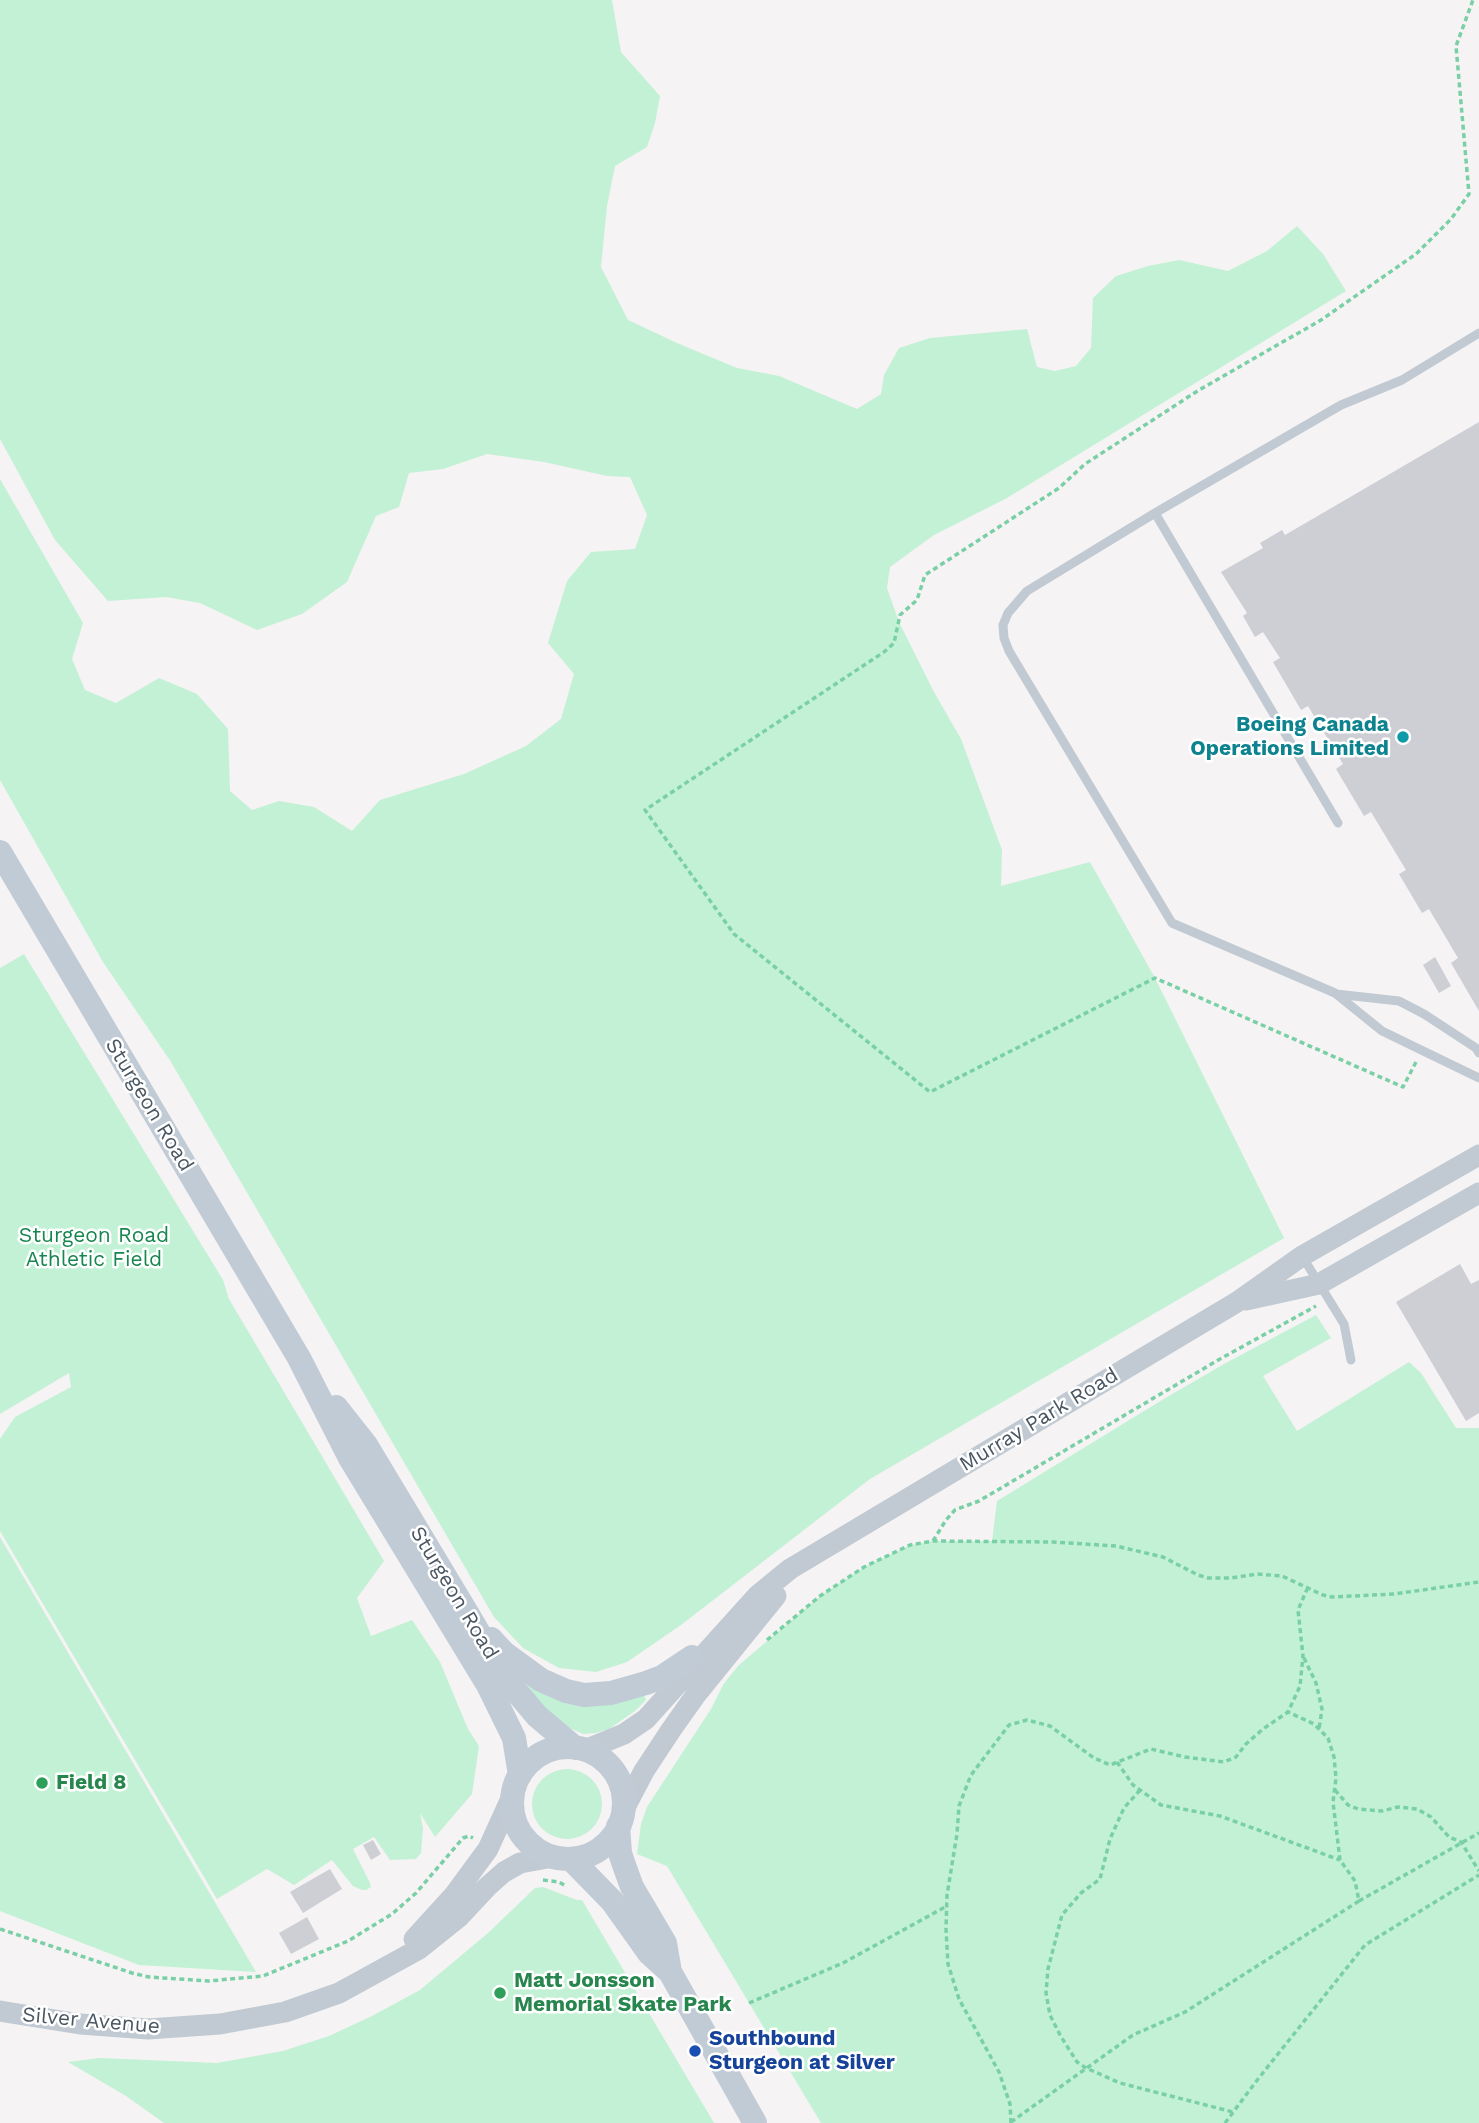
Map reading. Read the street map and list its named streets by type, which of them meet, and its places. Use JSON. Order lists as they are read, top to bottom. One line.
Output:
{"streets":{"main road":["Sturgeon Road"],"street":["Murray Park Road","Silver Avenue"]},"crossings":[["Sturgeon Road","Murray Park Road"],["Sturgeon Road","Silver Avenue"],["Murray Park Road","Silver Avenue"]],"parks":["Sturgeon Road Athletic Field"],"places":["Boeing Canada Operations Limited","Field 8","Matt Jonsson Memorial Skate Park","Southbound Sturgeon at Silver"]}
